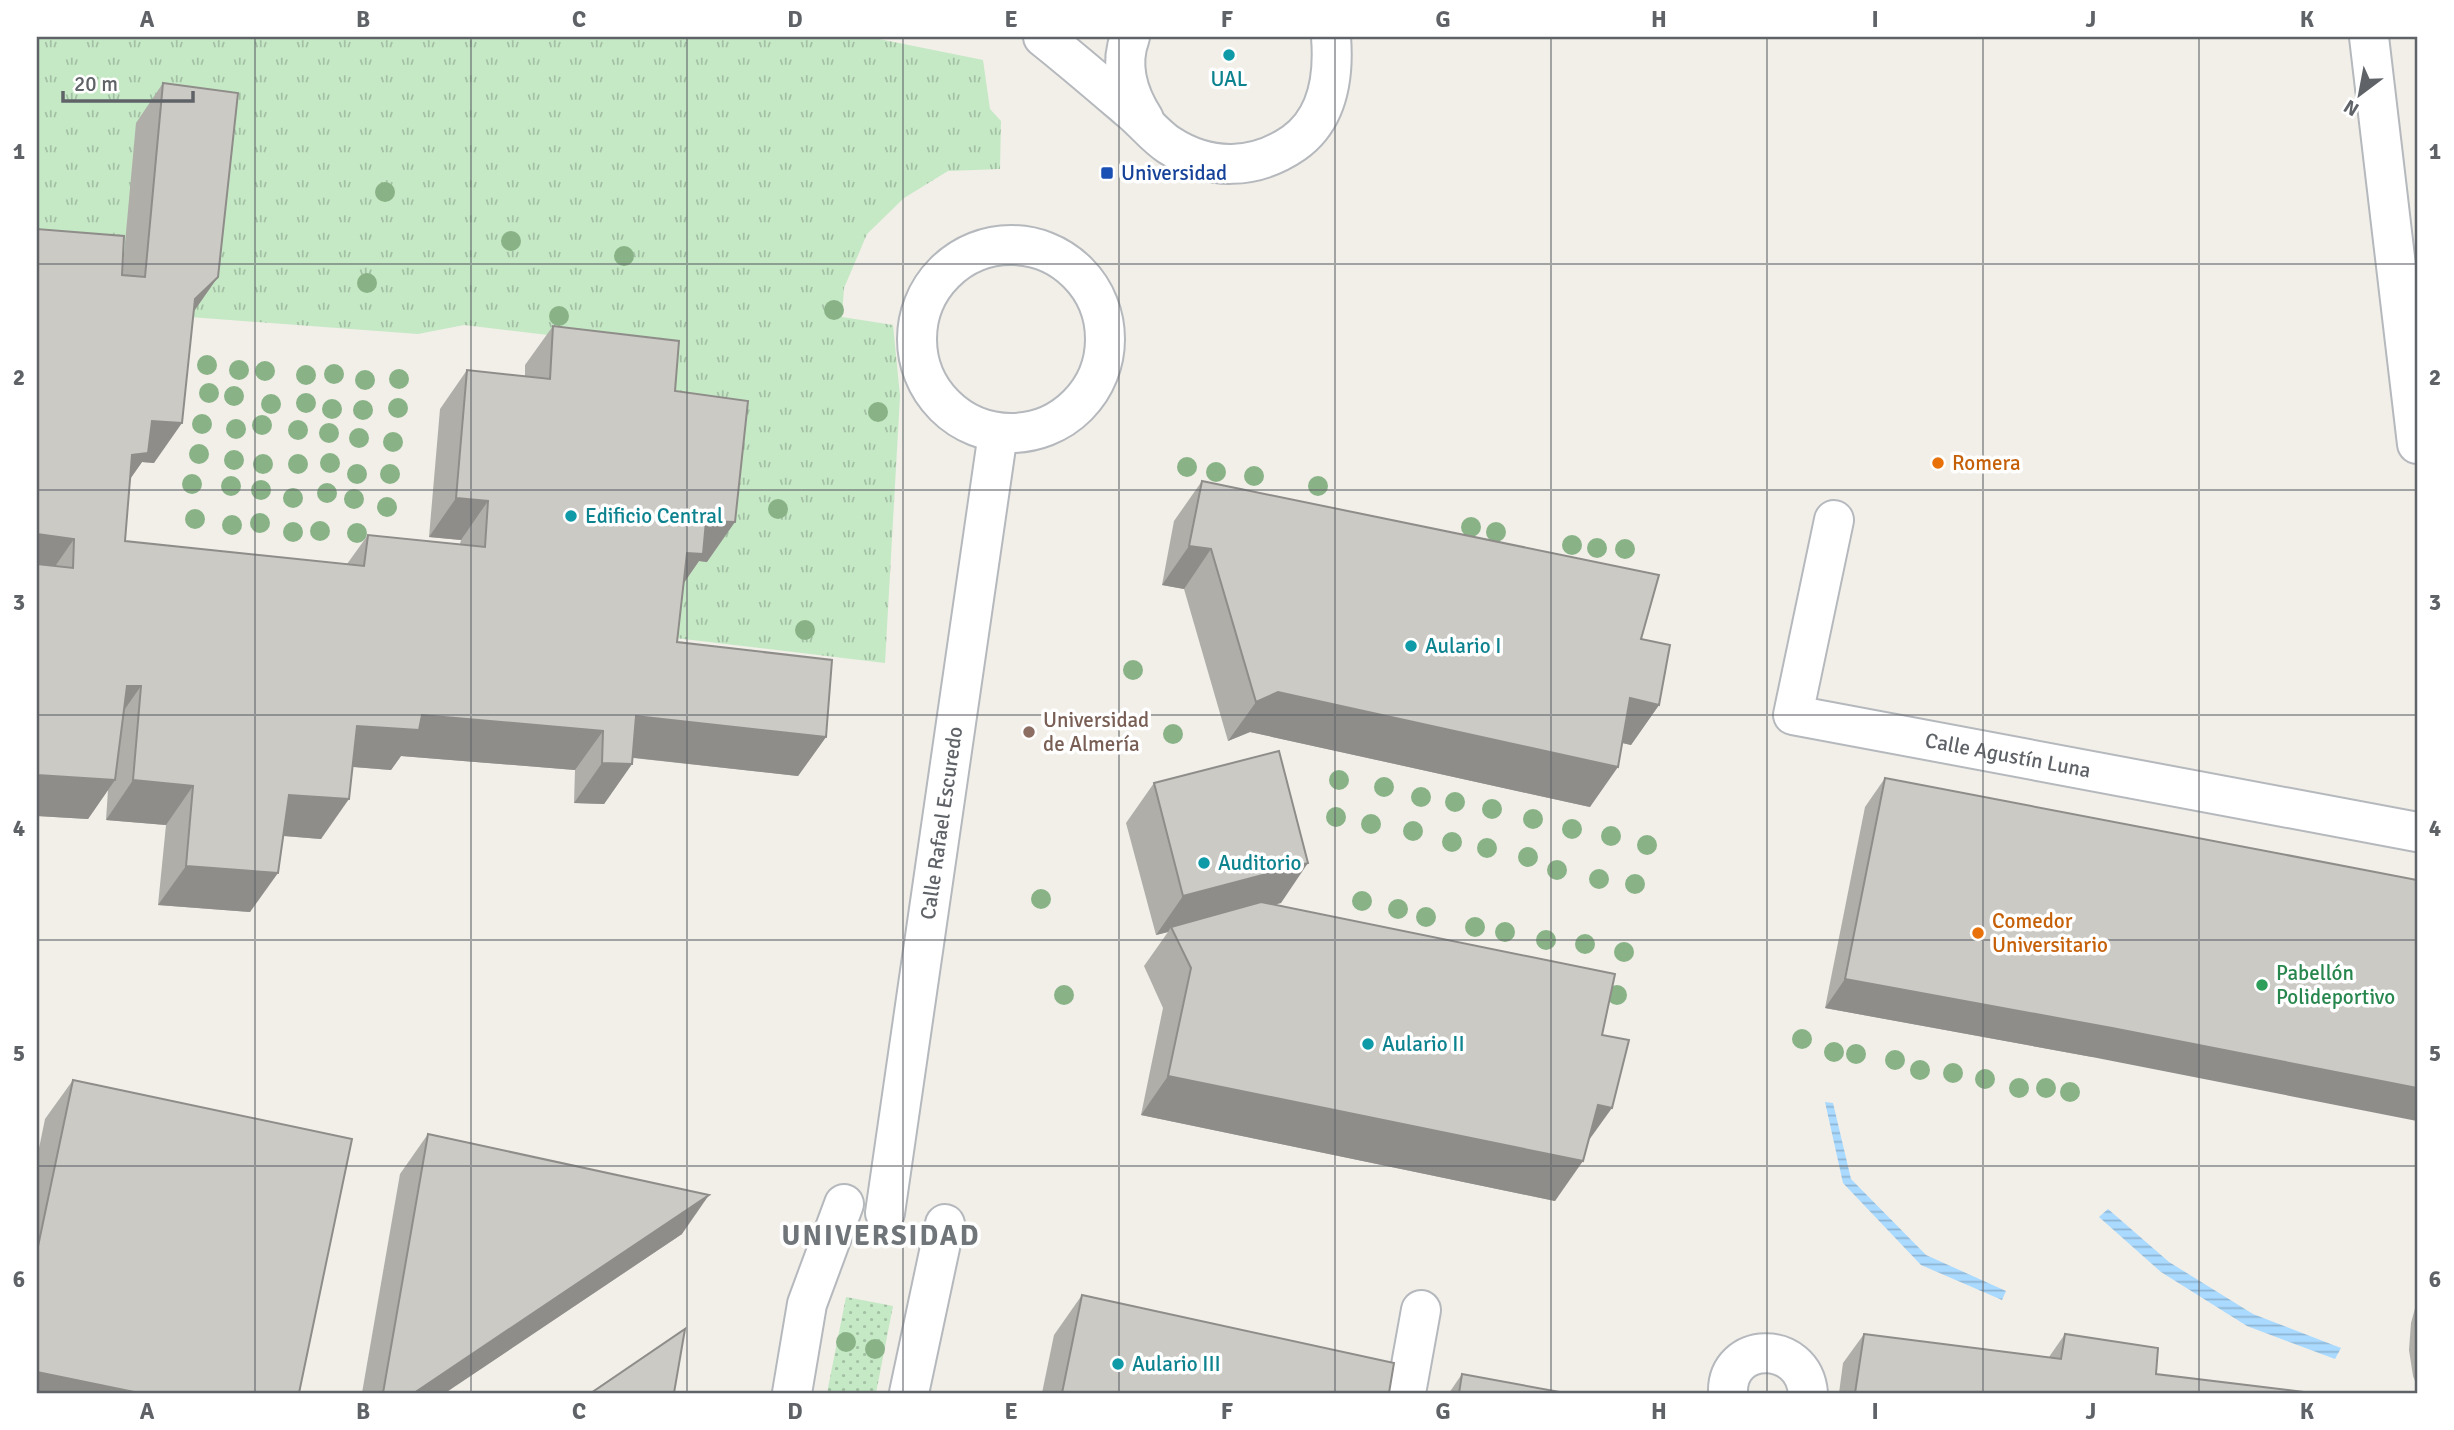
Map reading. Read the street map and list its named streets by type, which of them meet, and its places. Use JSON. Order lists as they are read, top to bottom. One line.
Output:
{"streets":{"street":["Calle Agustín Luna","Calle Rafael Escuredo"]},"districts":["UNIVERSIDAD"],"places":{"other":["UAL","Romera","Edificio Central","Aulario I","Universidad de Almería","Auditorio","Comedor Universitario","Pabellón Polideportivo","Aulario II","Aulario III"],"transit":["Universidad"]},"scale_bar":"20 m","north":"bottom left","grid":{"columns":["A","B","C","D","E","F","G","H","I","J","K"],"rows":["1","2","3","4","5","6"]}}
